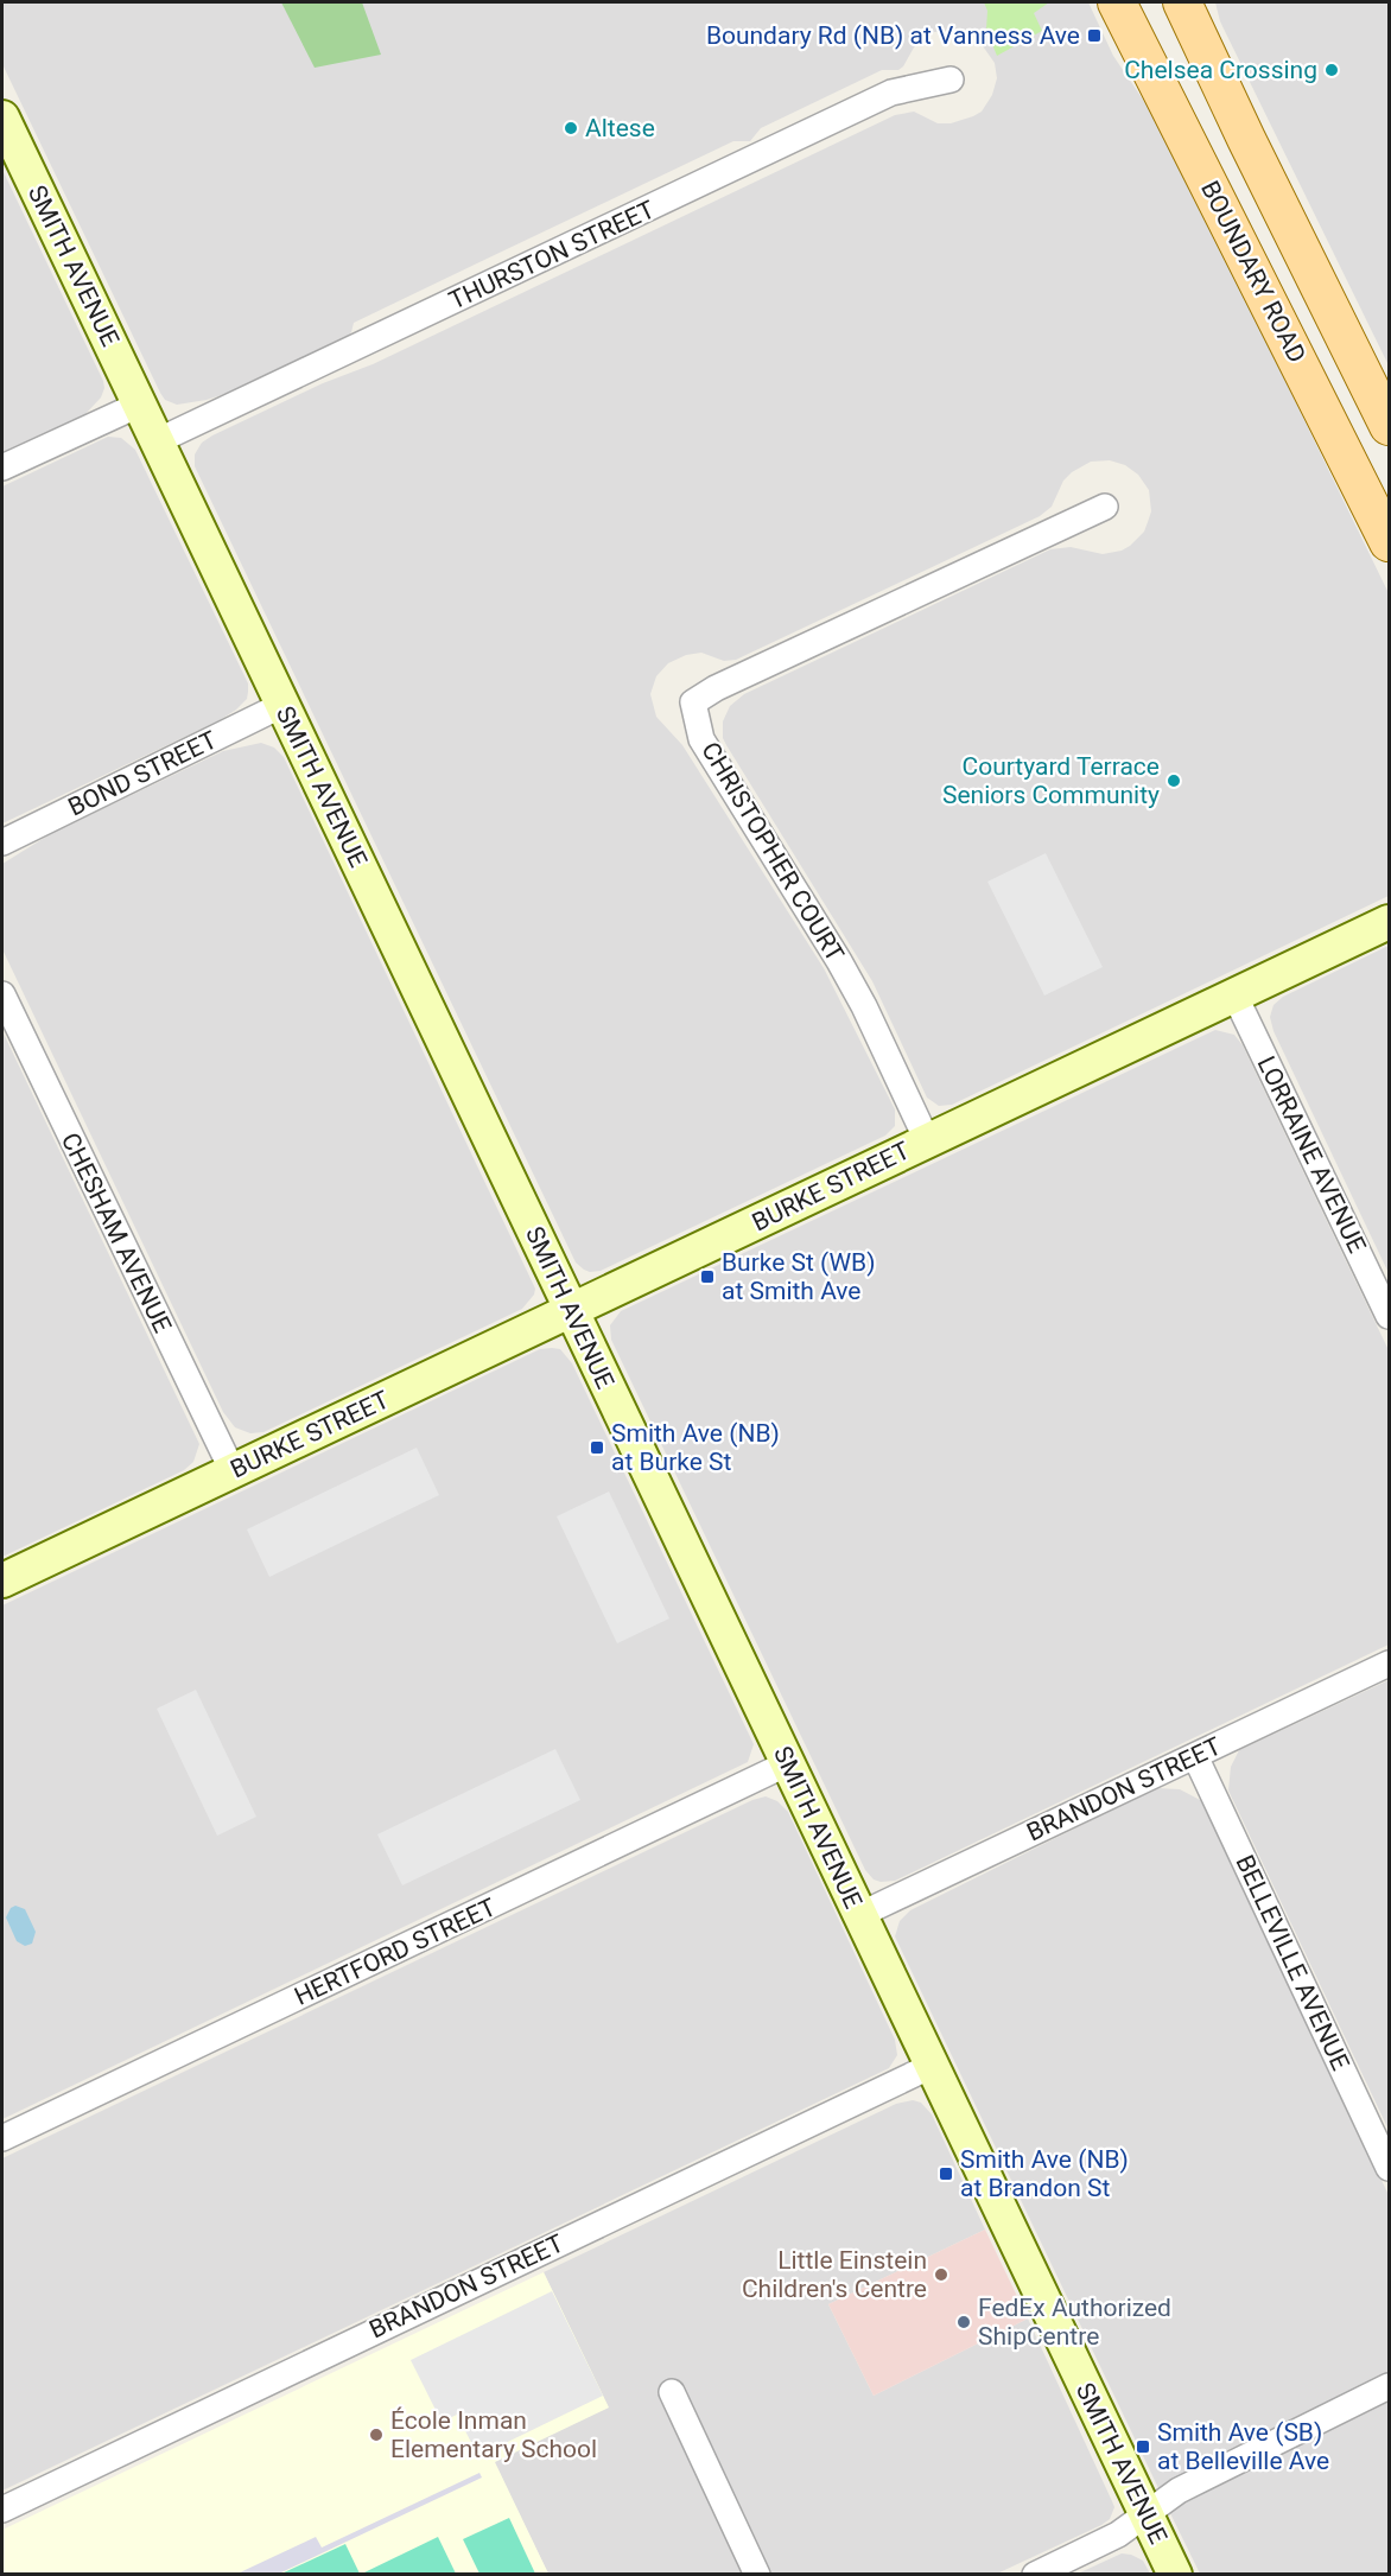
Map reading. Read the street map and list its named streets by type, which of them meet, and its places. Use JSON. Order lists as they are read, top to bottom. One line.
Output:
{"streets":{"main road":["BOUNDARY ROAD"],"street":["THURSTON STREET","SMITH AVENUE","BOND STREET","CHRISTOPHER COURT","LORRAINE AVENUE","BURKE STREET","CHESHAM AVENUE","BRANDON STREET","HERTFORD STREET","BELLEVILLE AVENUE"]},"crossings":[["THURSTON STREET","SMITH AVENUE"],["SMITH AVENUE","BOND STREET"],["SMITH AVENUE","BURKE STREET"],["SMITH AVENUE","BRANDON STREET"],["SMITH AVENUE","HERTFORD STREET"],["CHRISTOPHER COURT","BURKE STREET"],["LORRAINE AVENUE","BURKE STREET"],["BURKE STREET","CHESHAM AVENUE"],["BRANDON STREET","BELLEVILLE AVENUE"]],"places":{"transit":["Boundary Rd (NB) at Vanness Ave","Burke St (WB) at Smith Ave","Smith Ave (NB) at Burke St","Smith Ave (NB) at Brandon St","Smith Ave (SB) at Belleville Ave"],"other":["Chelsea Crossing","Altese","Courtyard Terrace Seniors Community","Little Einstein Children's Centre","FedEx Authorized ShipCentre","École Inman Elementary School"]}}
